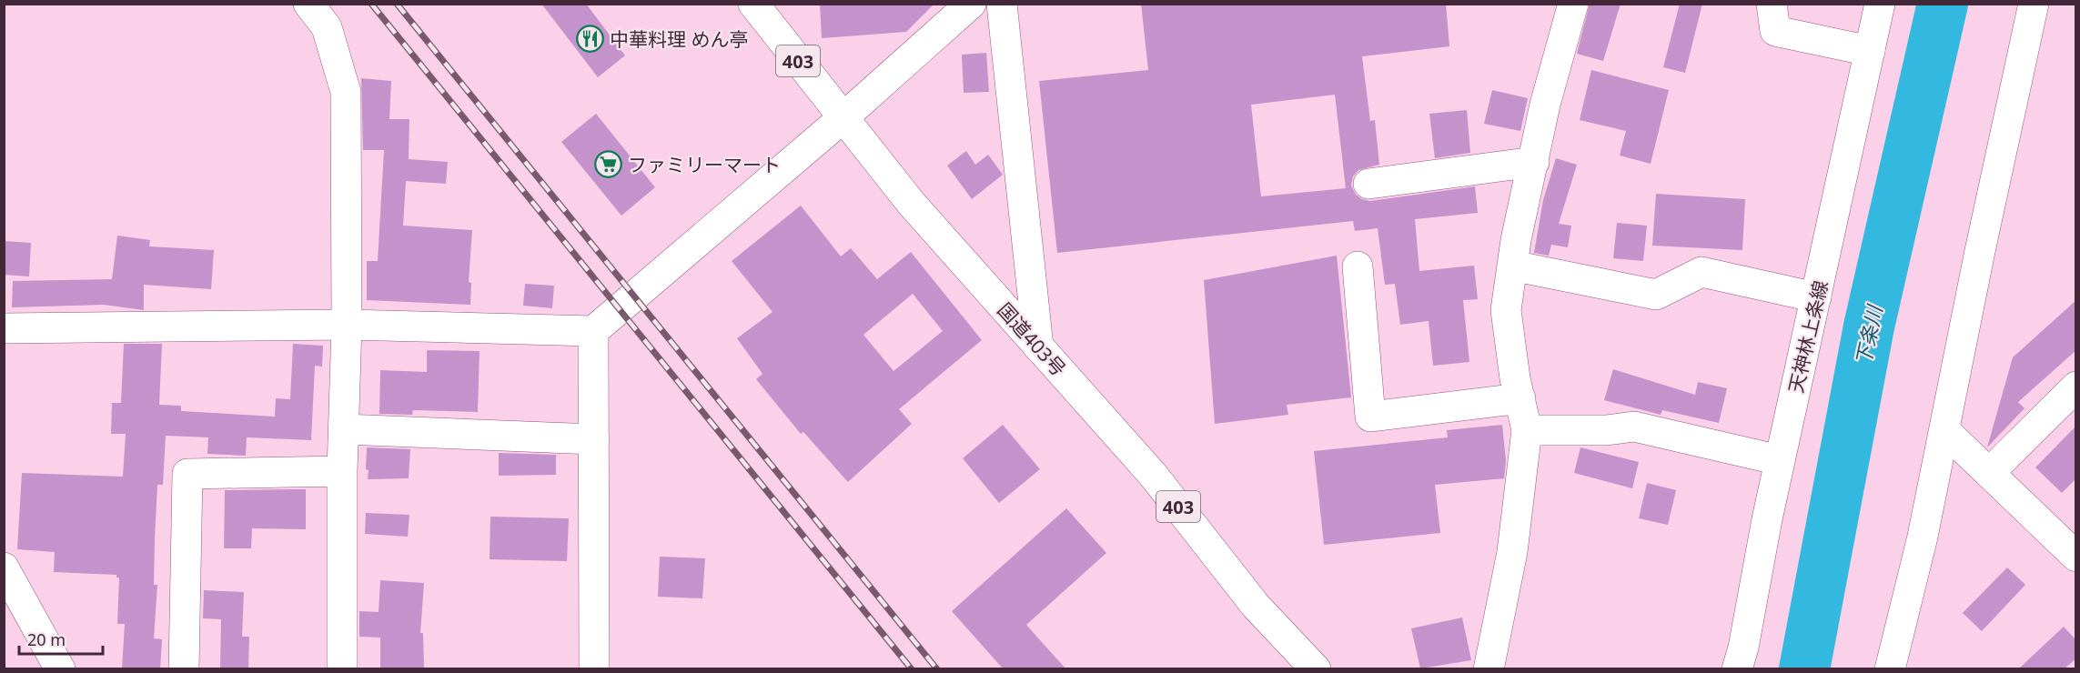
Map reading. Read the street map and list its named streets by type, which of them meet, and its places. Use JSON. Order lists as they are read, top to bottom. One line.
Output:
{"streets":{"main road":["403","天神林上条線","国道403号"]},"water":["下条川"],"places":{"restaurant":["中華料理 めん亭"],"supermarket":["ファミリーマート"]},"scale_bar":"20 m"}
